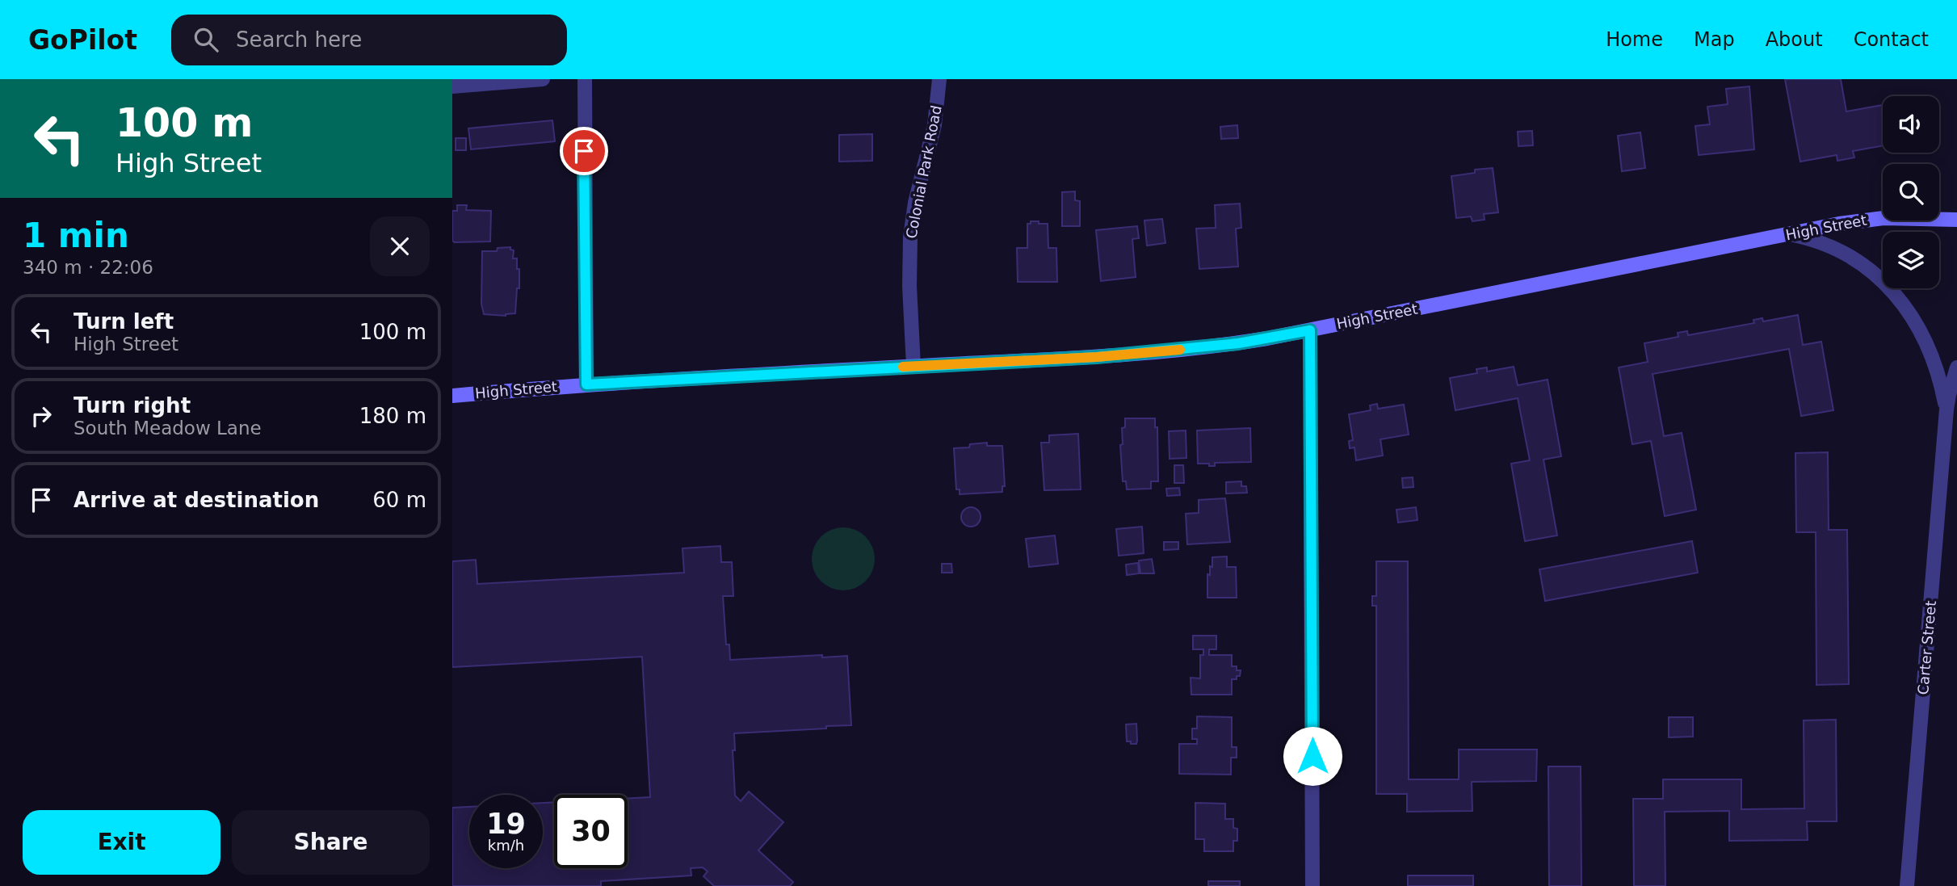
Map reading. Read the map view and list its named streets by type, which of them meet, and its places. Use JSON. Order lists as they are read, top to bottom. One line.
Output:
{"streets":{"main road":["High Street"],"street":["Colonial Park Road","Carter Street"]},"crossings":[["Colonial Park Road","High Street"],["High Street","Carter Street"]],"page":{"header":"GoPilot","search":"Search here","nav":["Home","Map","About","Contact"],"turn":["100 m","High Street"],"heading":["1 min","340 m · 22:06"],"list":[{"name":"Turn left","note":"High Street","value":"100 m"},{"name":"Turn right","note":"South Meadow Lane","value":"180 m"},{"name":"Arrive at destination","value":"60 m"}],"speed":"19 km/h","limit":"30","buttons":["Exit","Share"]}}
